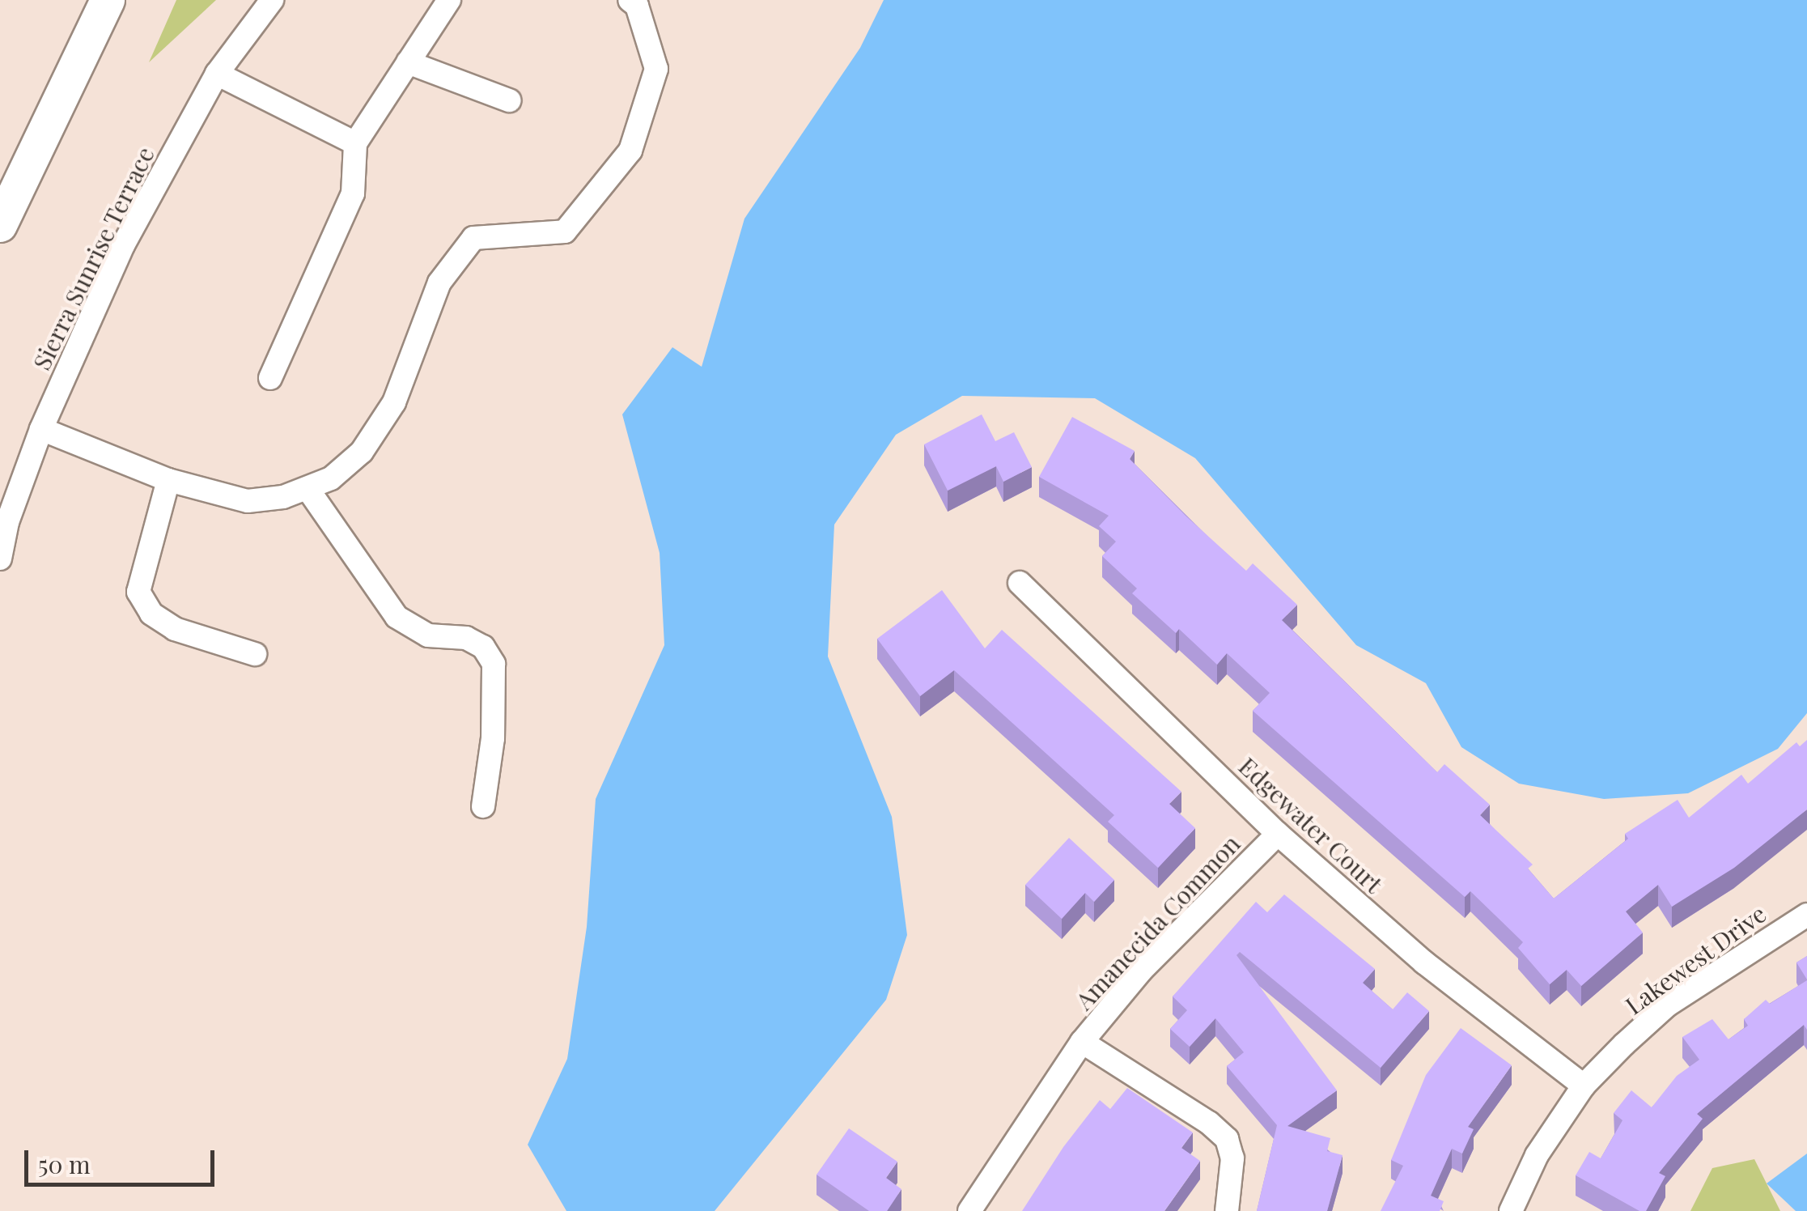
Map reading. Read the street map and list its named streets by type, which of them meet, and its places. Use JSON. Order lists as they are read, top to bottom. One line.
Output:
{"streets":{"street":["Sierra Sunrise Terrace","Edgewater Court","Amanecida Common","Lakewest Drive"]},"crossings":[["Edgewater Court","Amanecida Common"],["Edgewater Court","Lakewest Drive"]],"scale_bar":"50 m"}
